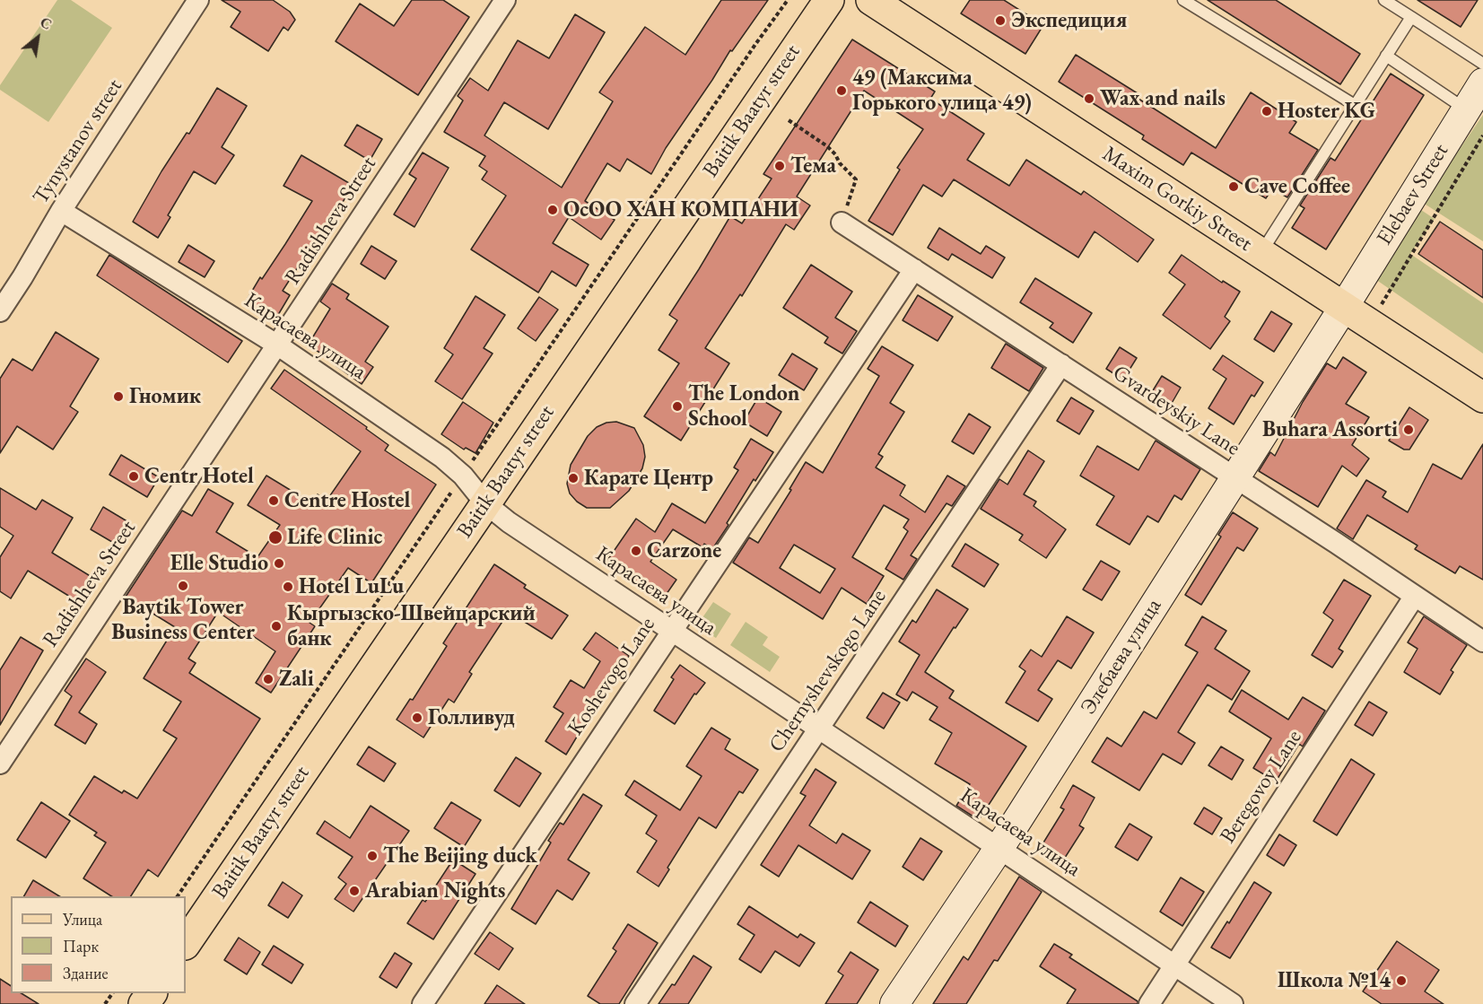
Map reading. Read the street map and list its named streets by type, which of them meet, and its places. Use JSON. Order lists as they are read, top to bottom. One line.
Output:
{"streets":{"main road":["Baitik Baatyr street","Maxim Gorkiy Street"],"street":["Tynystanov street","Elebaev Street","Radishheva Street","Карасаева улица","Gvardeyskiy Lane","Элебаева улица","Chernyshevskogo Lane","Koshevogo Lane","Beregovoy Lane"]},"crossings":[["Baitik Baatyr street","Карасаева улица"],["Tynystanov street","Карасаева улица"],["Elebaev Street","Maxim Gorkiy Street"],["Elebaev Street","Элебаева улица"],["Maxim Gorkiy Street","Элебаева улица"],["Radishheva Street","Карасаева улица"],["Карасаева улица","Элебаева улица"],["Карасаева улица","Chernyshevskogo Lane"],["Карасаева улица","Koshevogo Lane"],["Карасаева улица","Beregovoy Lane"],["Gvardeyskiy Lane","Элебаева улица"],["Gvardeyskiy Lane","Chernyshevskogo Lane"],["Gvardeyskiy Lane","Koshevogo Lane"],["Gvardeyskiy Lane","Beregovoy Lane"]],"places":["Экспедиция","49 (Максима Горького улица 49)","Wax and nails","Hoster KG","Тема","Cave Coffee","ОсОО ХАН КОМПАНИ","Гномик","The London School","Buhara Assorti","Centr Hotel","Карате Центр","Centre Hostel","Life Clinic","Carzone","Elle Studio","Baytik Tower Business Center","Hotel LuLu","Кыргызско-Швейцарский банк","Zali","Голливуд","The Beijing duck","Arabian Nights","Школа №14"],"legend":["Улица","Парк","Здание"],"north":"top right"}
